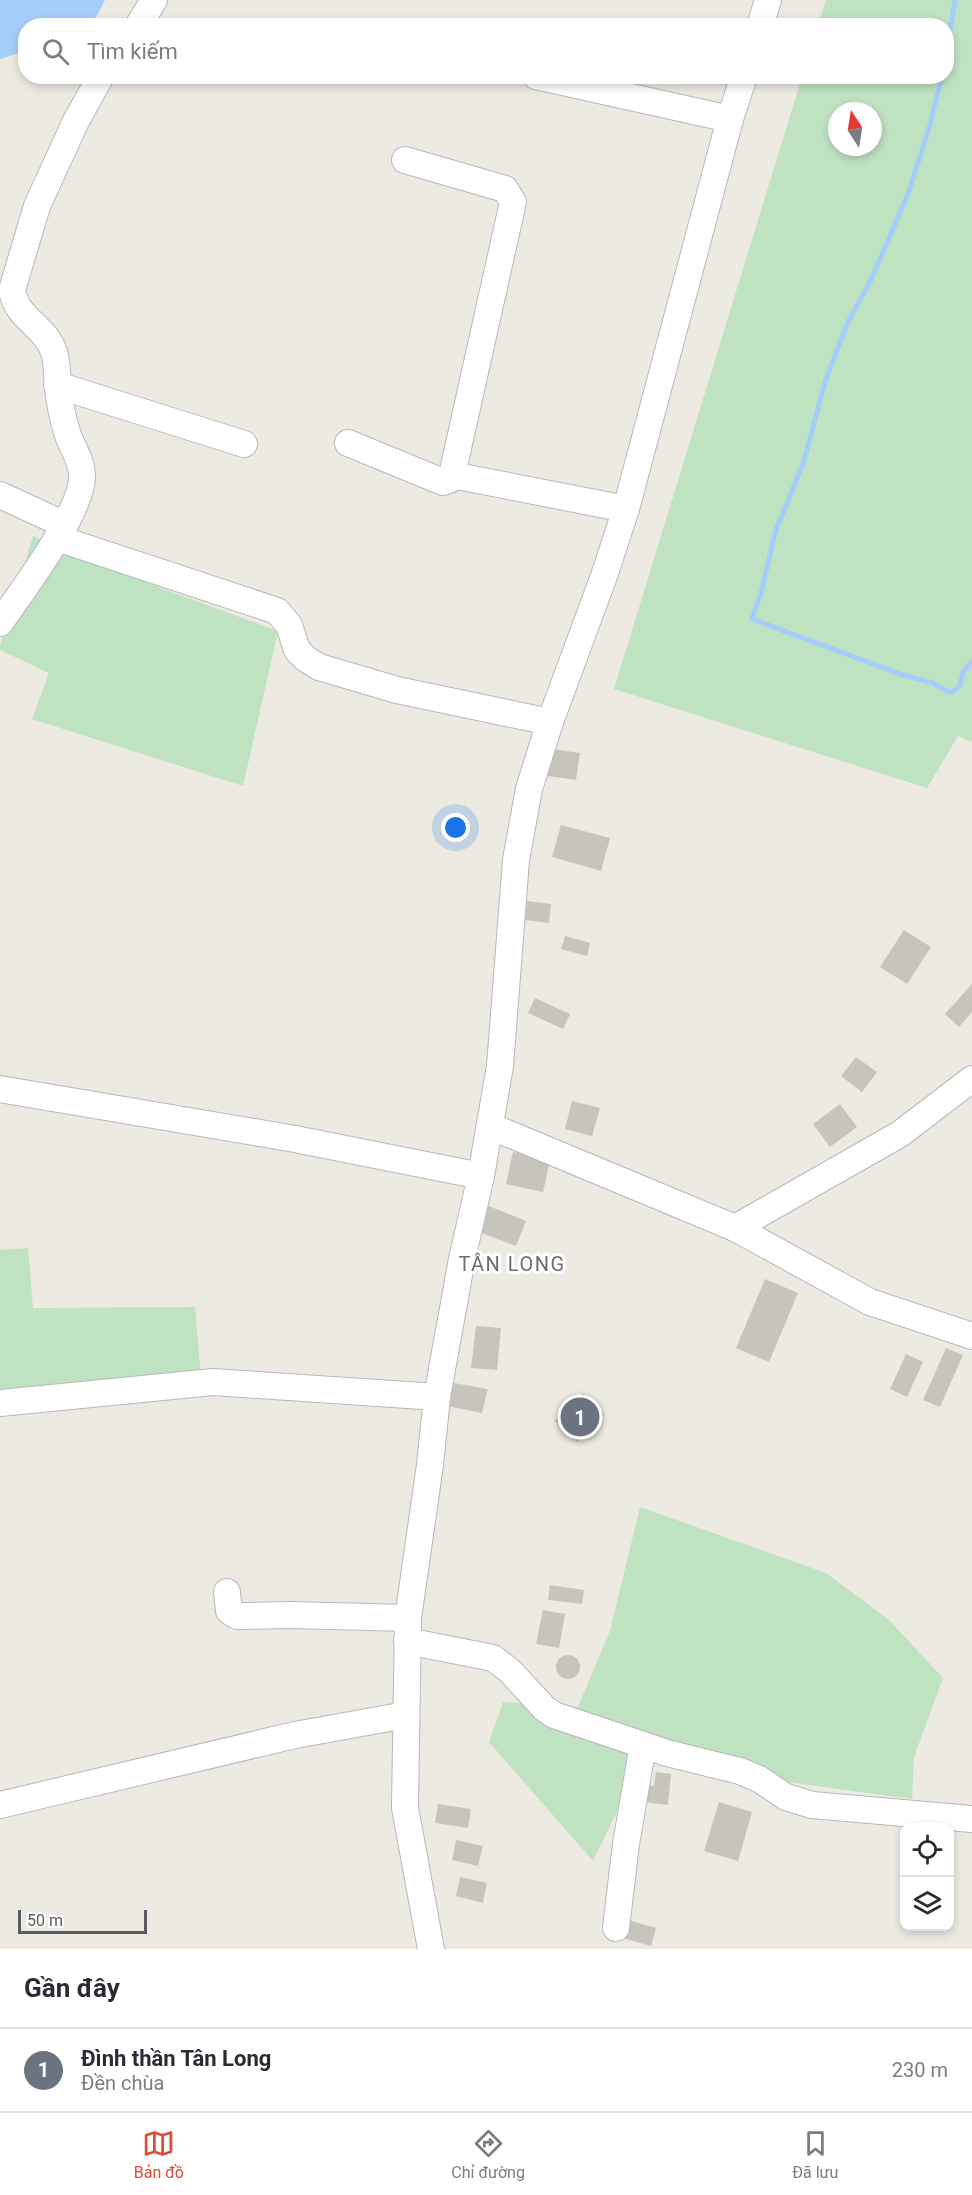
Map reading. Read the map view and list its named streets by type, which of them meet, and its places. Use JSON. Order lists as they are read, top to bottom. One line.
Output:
{"districts":["TÂN LONG"],"scale_bar":"50 m","north":"top","page":{"search":"Tìm kiếm","pins":"1","scale":"50 m","heading":"Gần đây","list":[{"mark":"1","name":"Đình thần Tân Long","note":"Đền chùa","value":"230 m"}],"nav":["Bản đồ","Chỉ đường","Đã lưu"]}}
